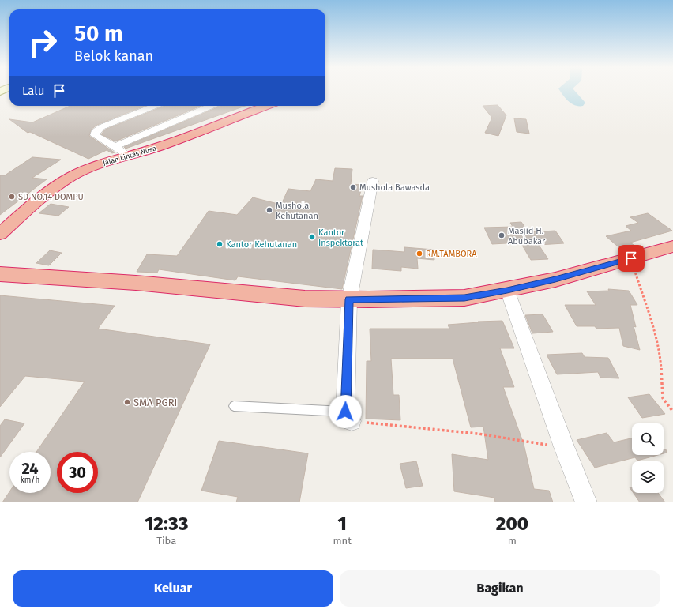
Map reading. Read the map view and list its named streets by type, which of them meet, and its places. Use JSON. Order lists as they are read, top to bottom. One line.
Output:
{"streets":{"highway":["Jalan Lintas Nusa"]},"places":["Mushola Bawasda","SD NO.14 DOMPU","Mushola Kehutanan","Masjid H. Abubakar","Kantor Inspektorat","Kantor Kehutanan","RM.TAMBORA","SMA PGRI"],"page":{"turn":["50 m","Belok kanan"],"then":"Lalu","speed":"24 km/h","limit":"30","eta":["12:33","Tiba","1","mnt","200","m"],"buttons":["Keluar","Bagikan"]}}
